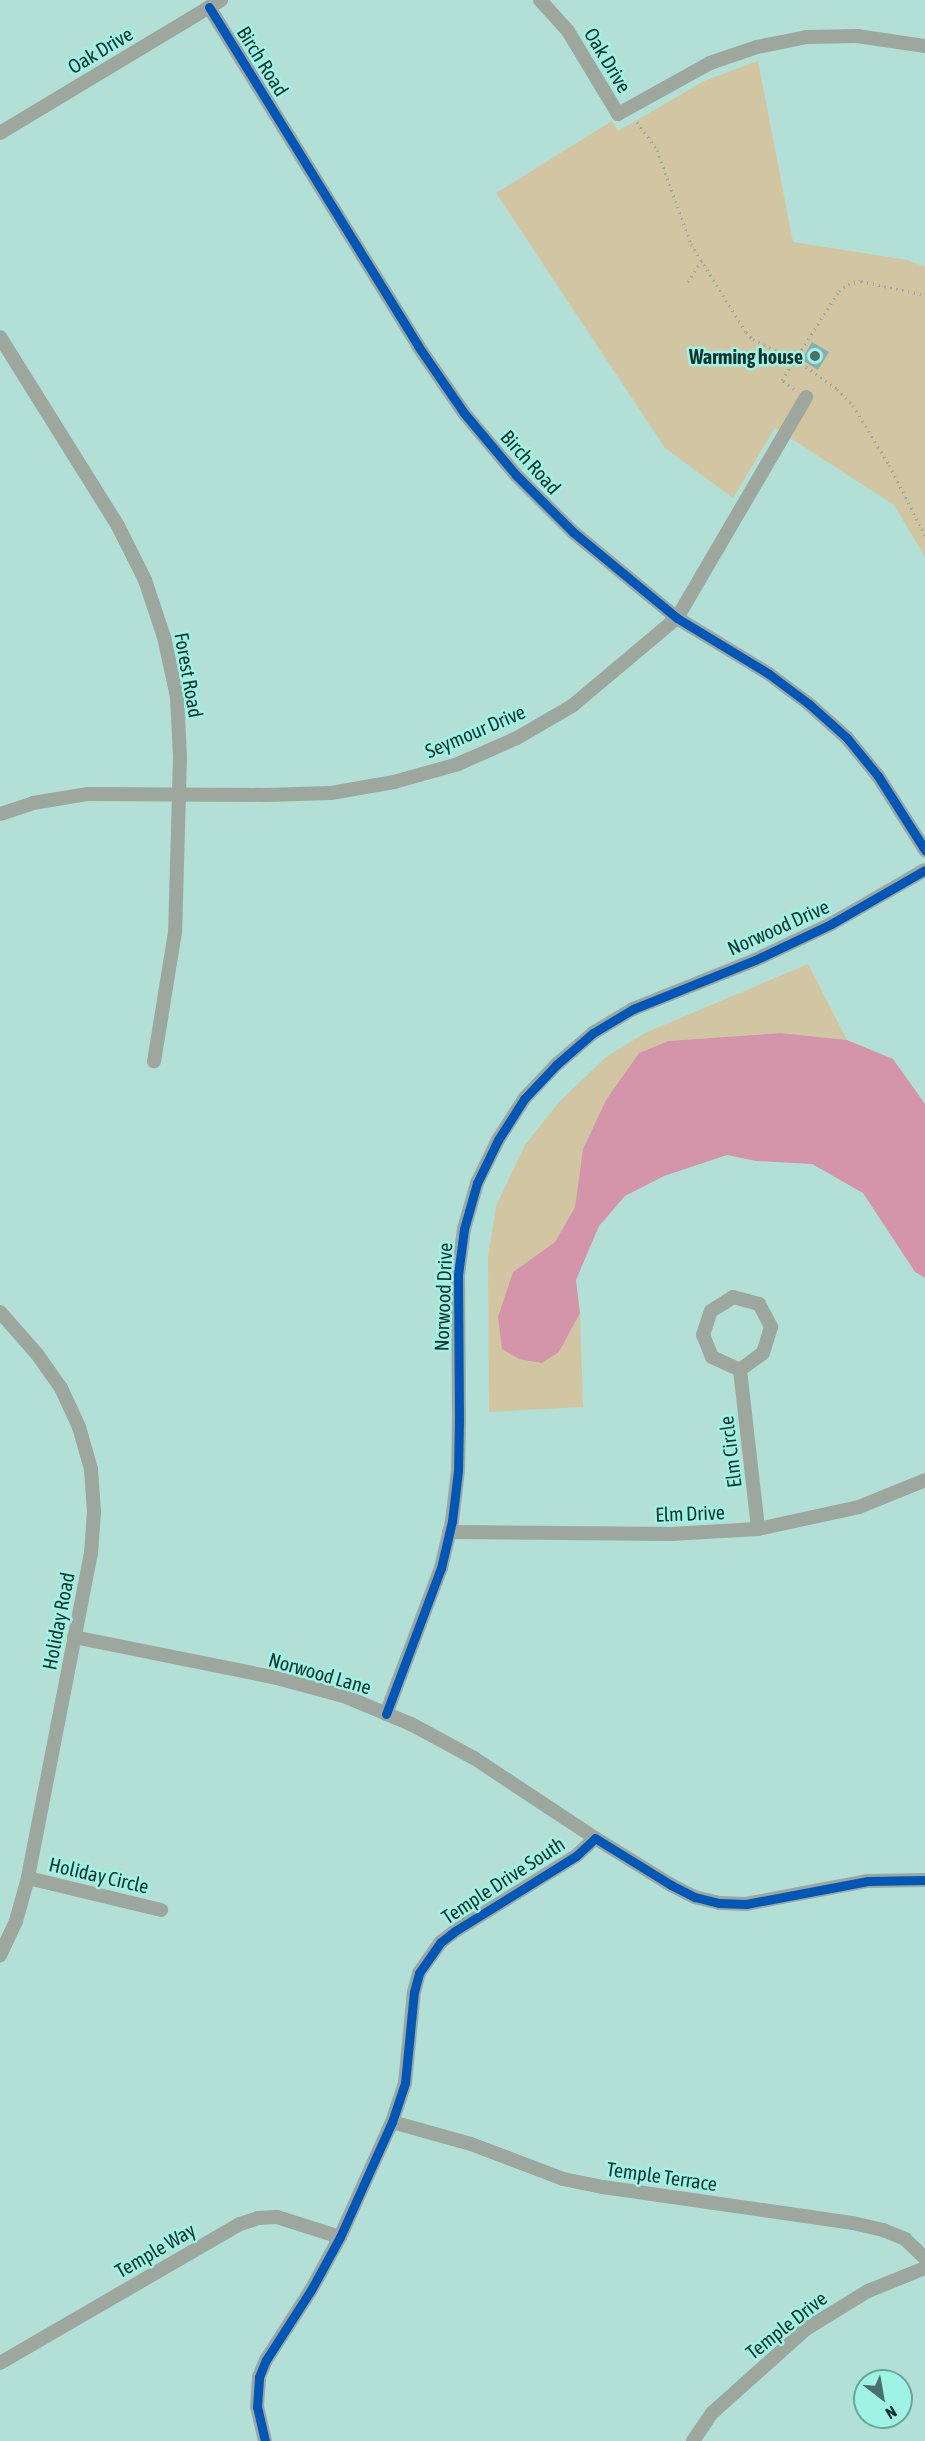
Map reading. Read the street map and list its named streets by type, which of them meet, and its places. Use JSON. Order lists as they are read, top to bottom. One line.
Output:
{"streets":{"street":["Oak Drive","Birch Road","Forest Road","Seymour Drive","Norwood Drive","Elm Circle","Elm Drive","Holiday Road","Norwood Lane","Holiday Circle","Temple Drive South","Temple Terrace","Temple Way","Temple Drive"]},"crossings":[["Oak Drive","Birch Road"],["Birch Road","Seymour Drive"],["Forest Road","Seymour Drive"],["Norwood Drive","Elm Drive"],["Norwood Drive","Norwood Lane"],["Elm Circle","Elm Drive"],["Holiday Road","Norwood Lane"],["Holiday Road","Holiday Circle"],["Norwood Lane","Temple Drive South"],["Temple Drive South","Temple Terrace"],["Temple Drive South","Temple Way"]],"places":["Warming house"],"north":"bottom right"}
